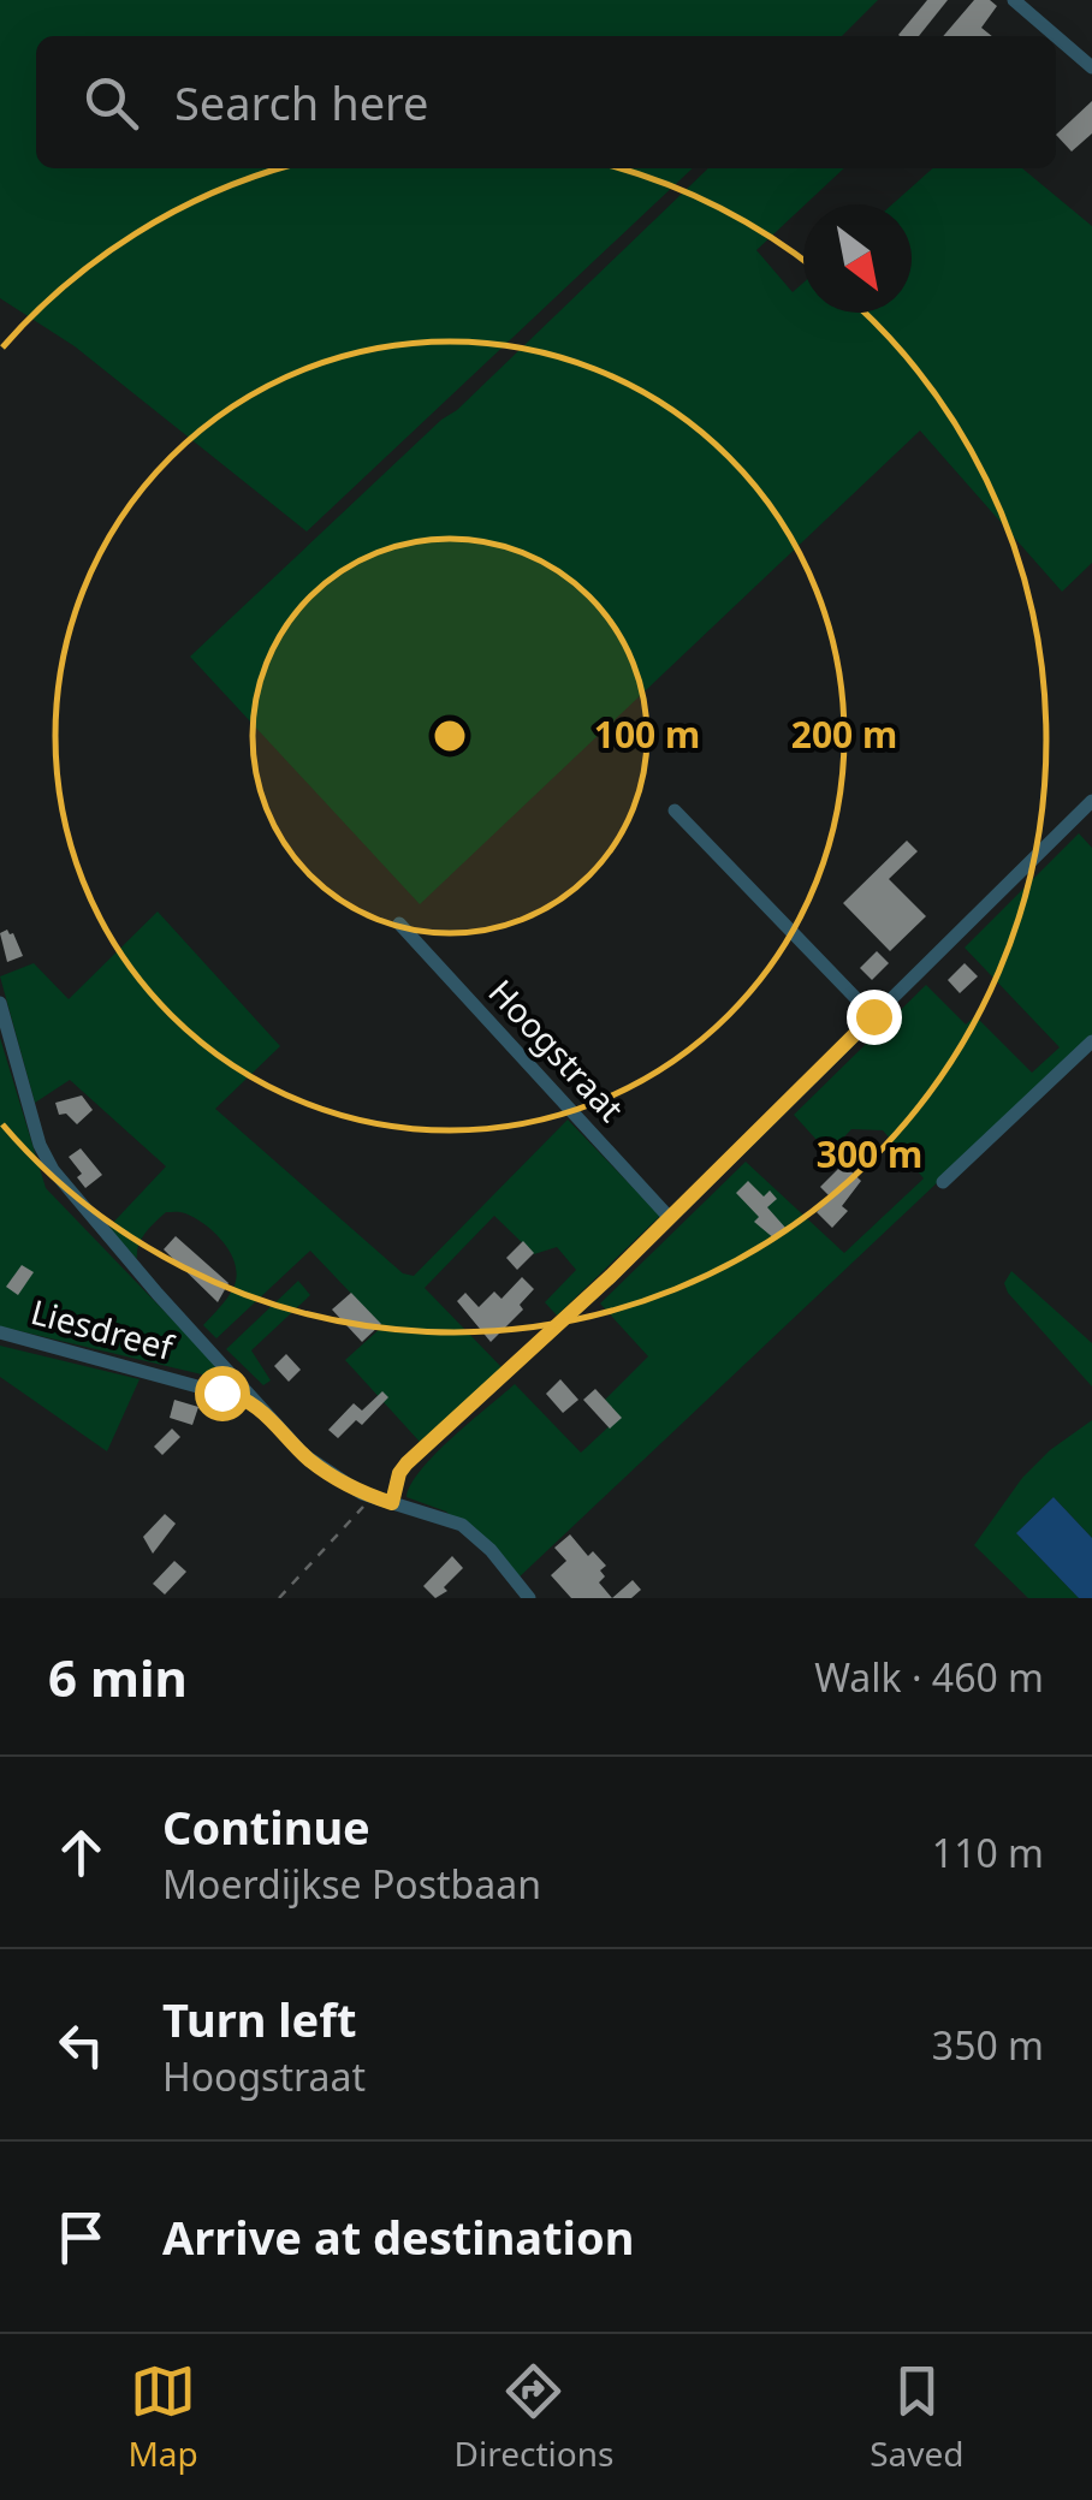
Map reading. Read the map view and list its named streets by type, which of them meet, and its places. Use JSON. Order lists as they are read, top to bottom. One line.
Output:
{"streets":{"street":["Hoogstraat","Liesdreef"]},"north":"bottom right","page":{"search":"Search here","heading":["6 min","Walk · 460 m"],"list":[["Continue","Moerdijkse Postbaan","110 m"],["Turn left","Hoogstraat","350 m"],"Arrive at destination"],"nav":["Map","Directions","Saved"]},"rings":["100 m","200 m","300 m"]}
